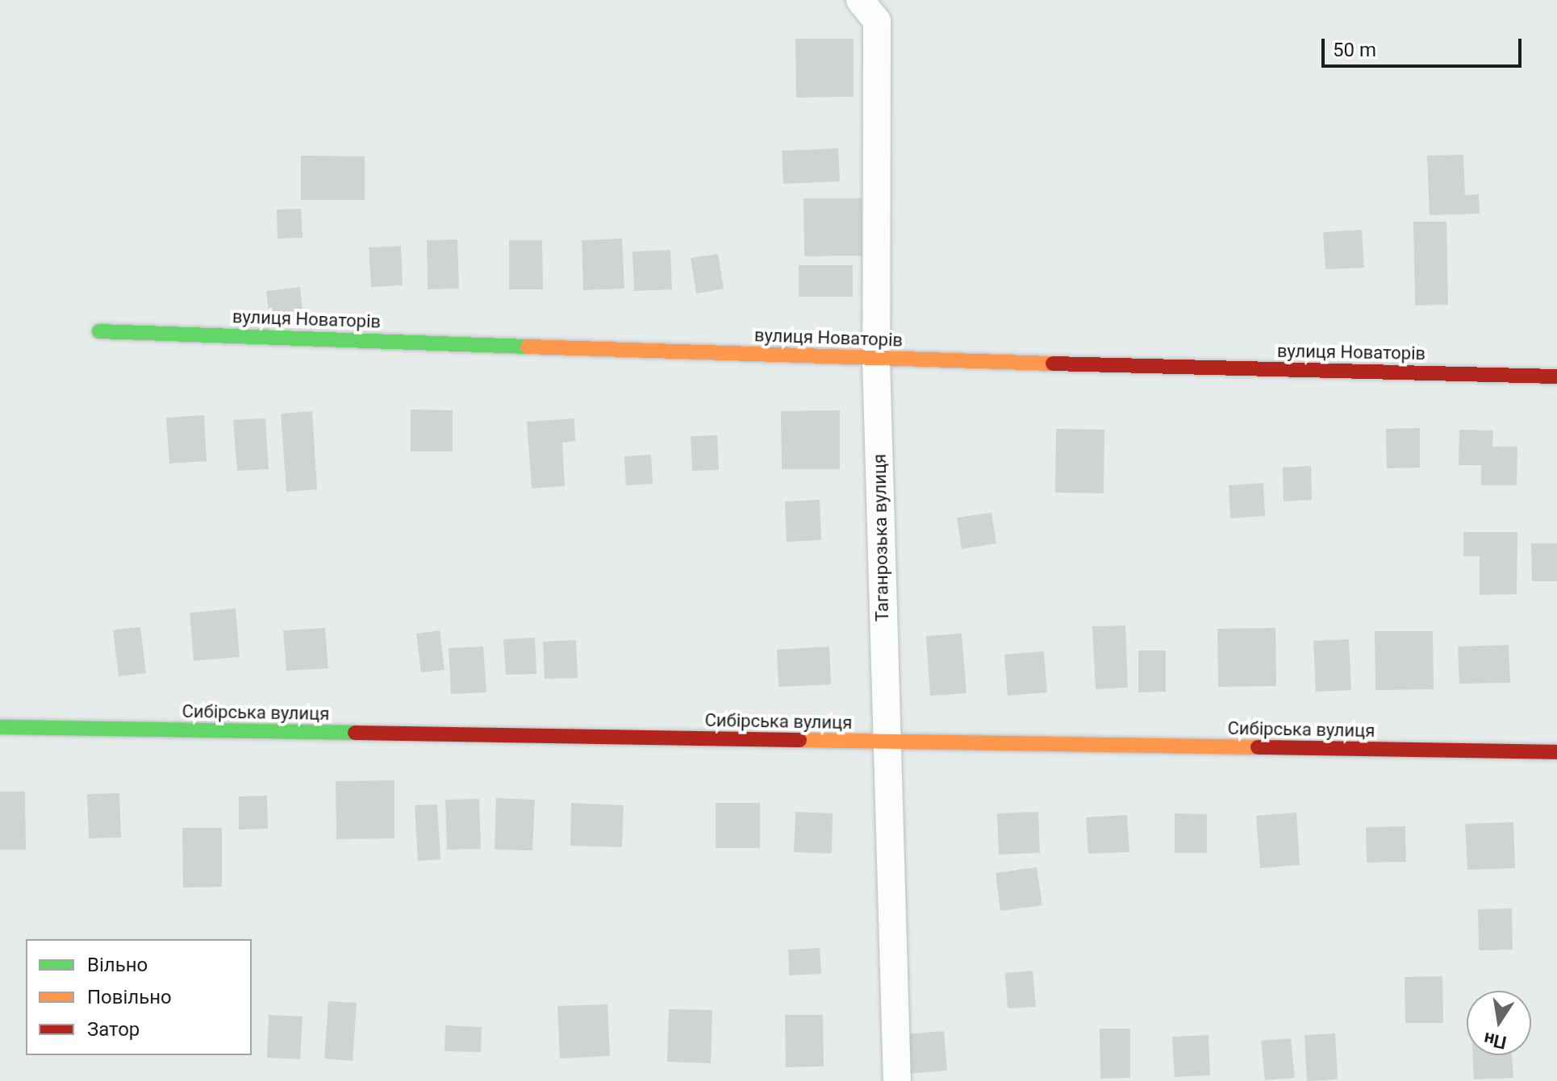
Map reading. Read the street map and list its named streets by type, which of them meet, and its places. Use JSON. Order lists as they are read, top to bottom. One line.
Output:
{"streets":{"street":["вулиця Новаторів","Таганрозька вулиця","Сибірська вулиця"]},"crossings":[["вулиця Новаторів","Таганрозька вулиця"],["Таганрозька вулиця","Сибірська вулиця"]],"legend":["Вільно","Повільно","Затор"],"scale_bar":"50 m","north":"bottom"}
